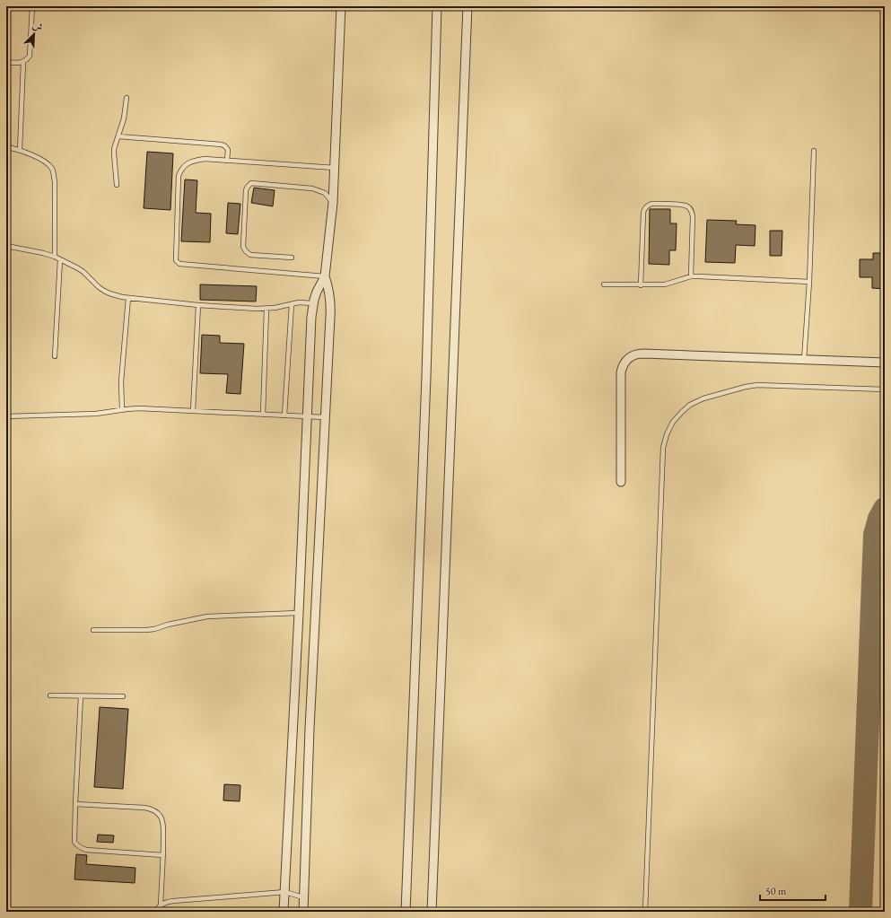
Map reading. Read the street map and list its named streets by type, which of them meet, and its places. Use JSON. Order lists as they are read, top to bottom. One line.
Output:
{"scale_bar":"50 m","north":"top right"}
